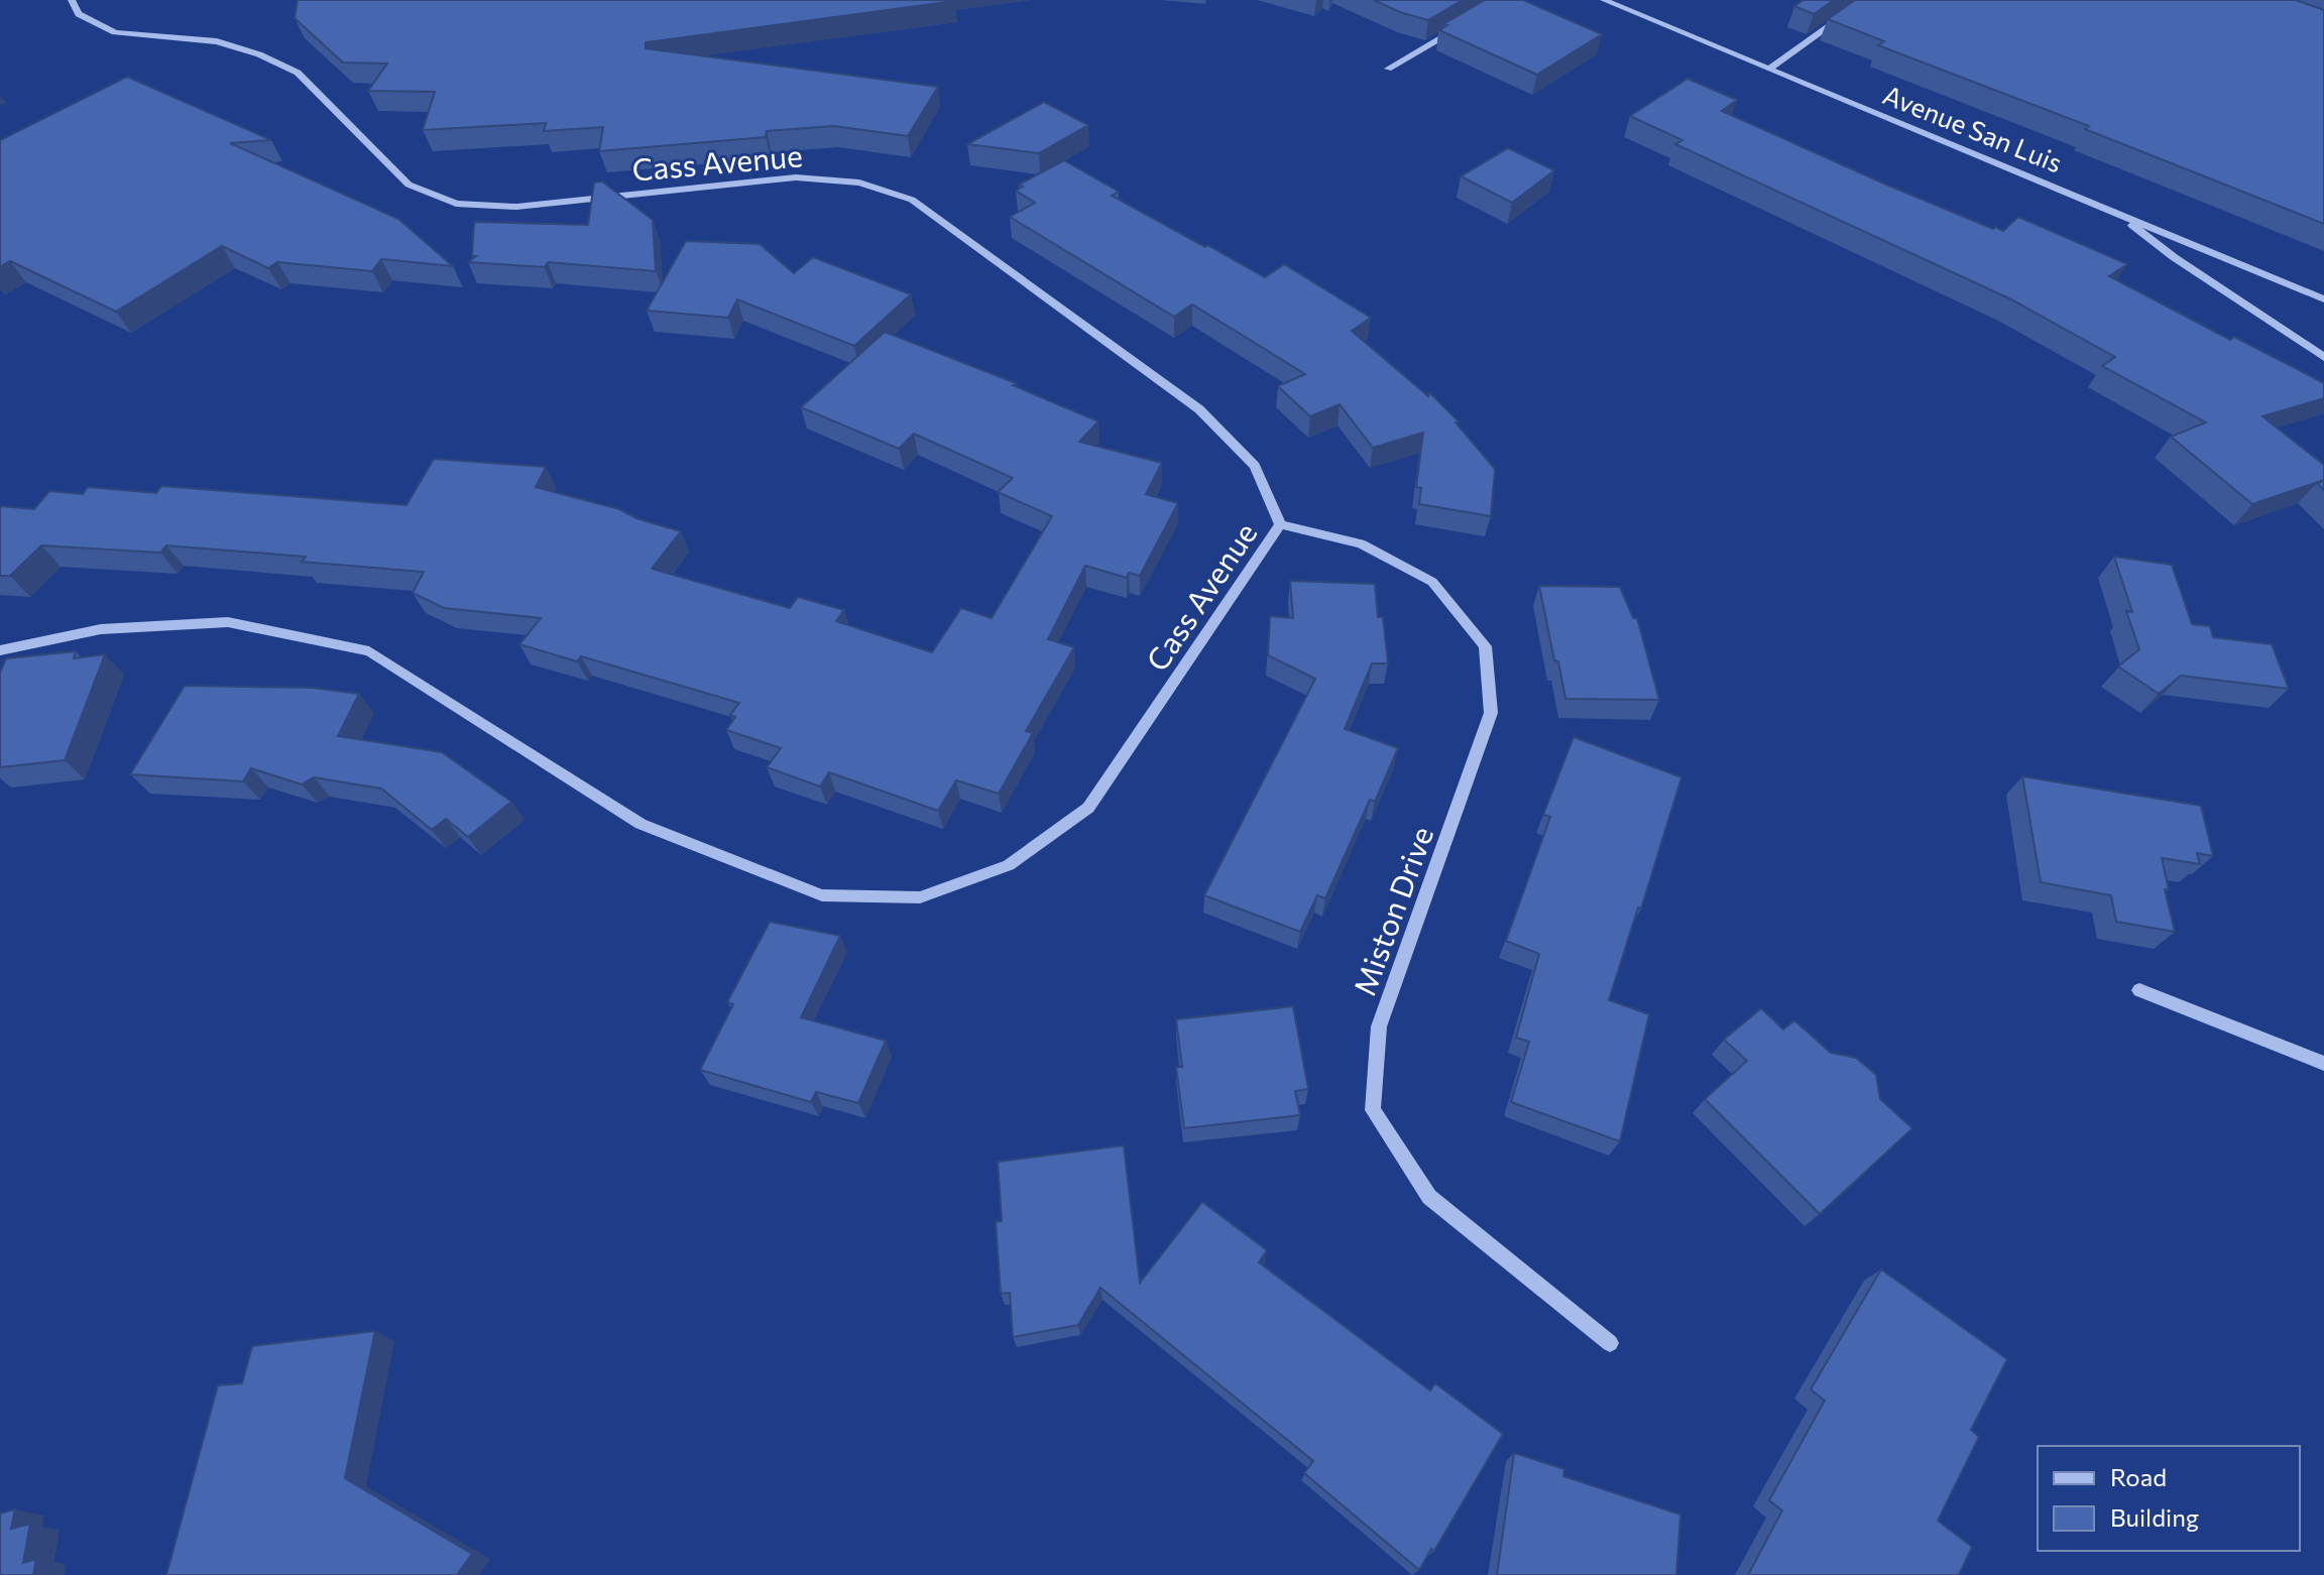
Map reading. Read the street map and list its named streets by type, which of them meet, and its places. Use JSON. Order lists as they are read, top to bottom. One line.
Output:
{"streets":{"street":["Avenue San Luis","Cass Avenue","Miston Drive"]},"crossings":[["Cass Avenue","Miston Drive"]],"legend":["Road","Building"]}
